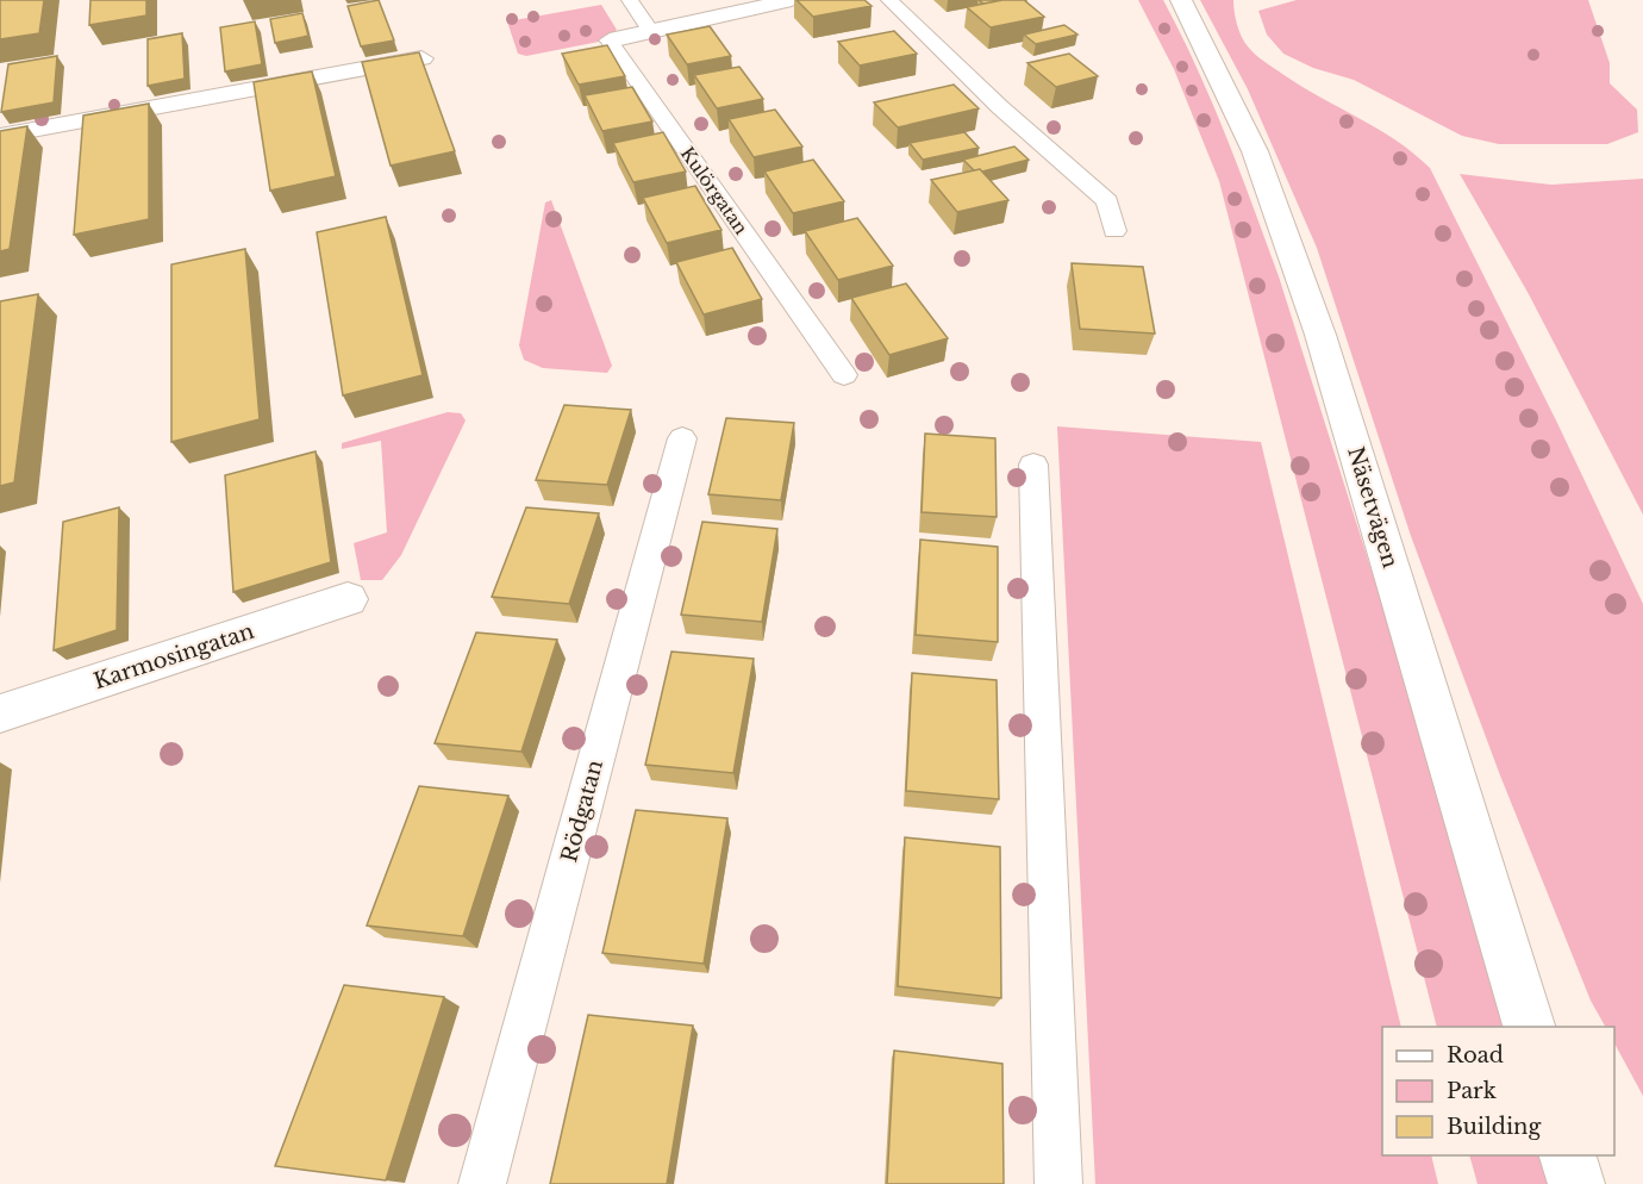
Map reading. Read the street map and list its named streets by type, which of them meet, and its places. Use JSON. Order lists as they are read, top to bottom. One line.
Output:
{"streets":{"street":["Kulörgatan","Näsetvägen","Karmosingatan"],"lane":["Rödgatan"]},"legend":["Road","Park","Building"]}
